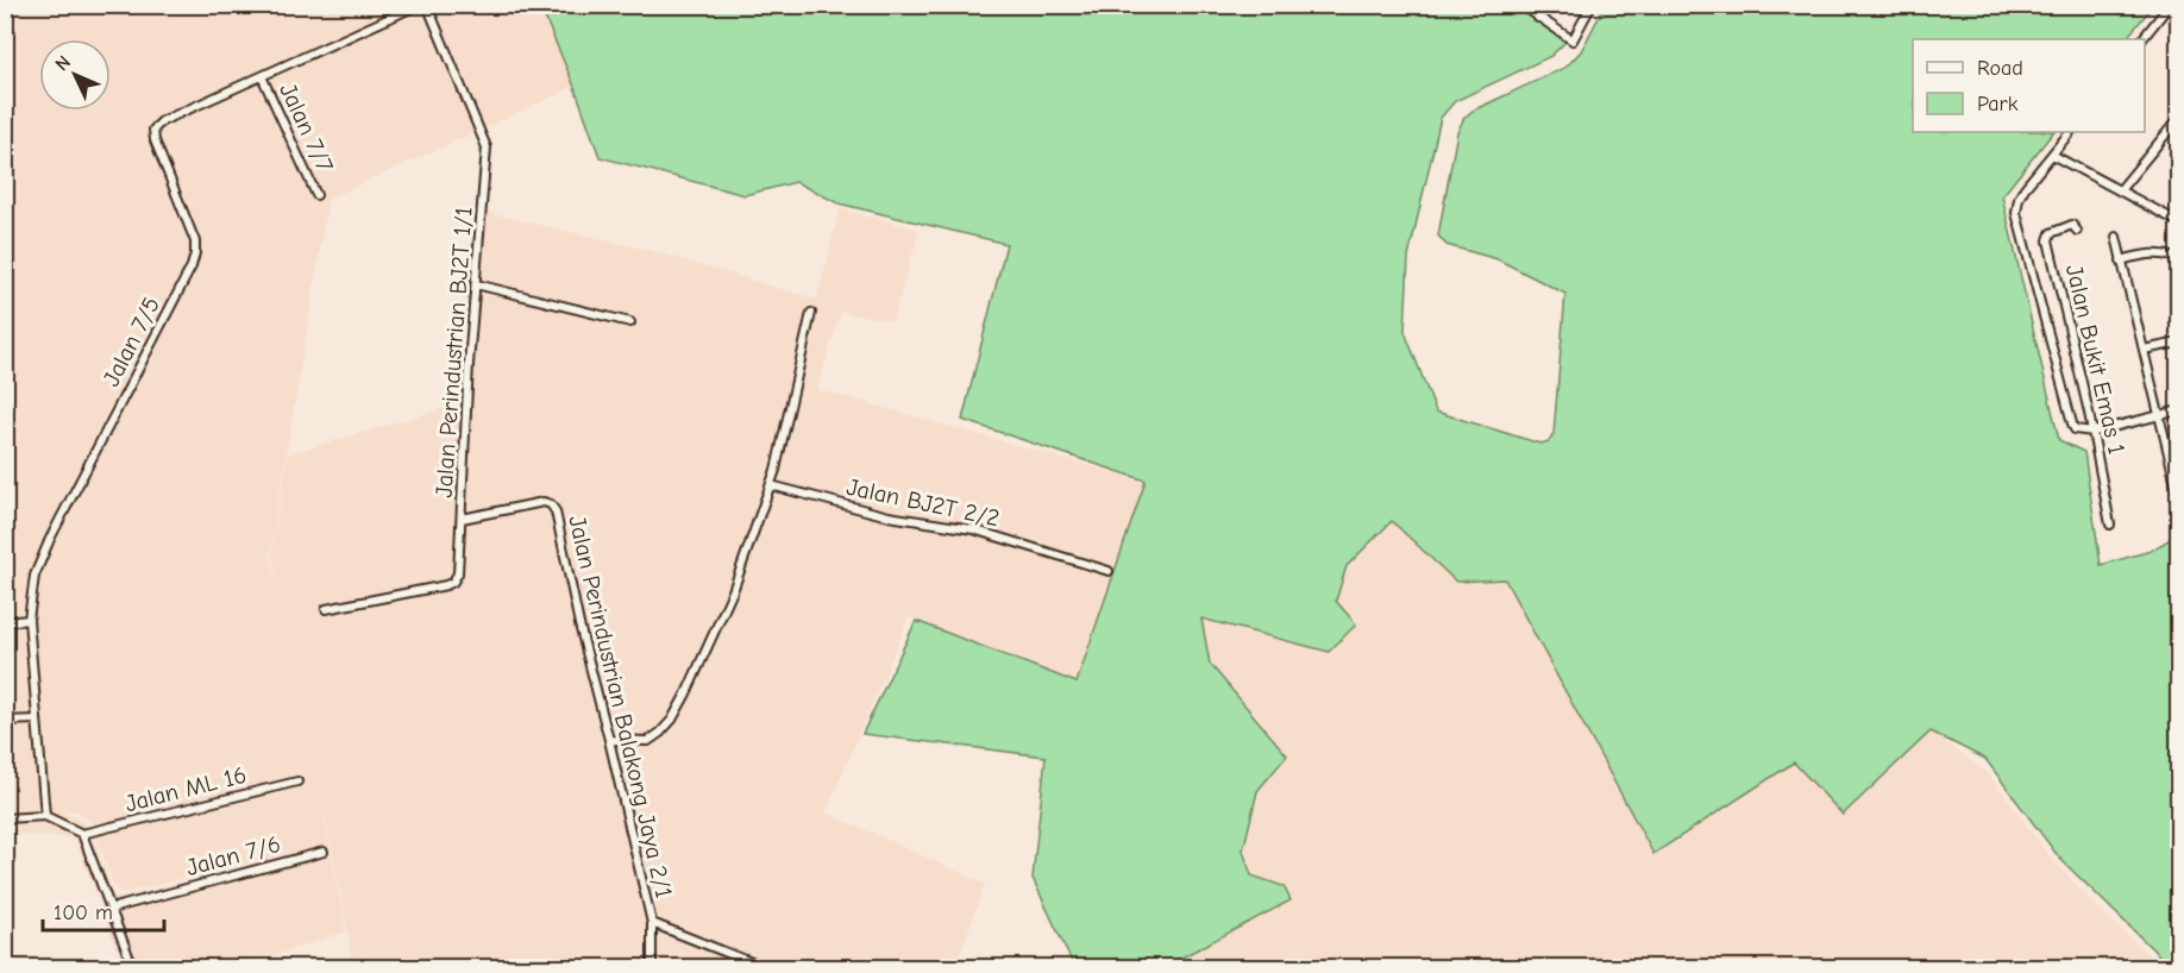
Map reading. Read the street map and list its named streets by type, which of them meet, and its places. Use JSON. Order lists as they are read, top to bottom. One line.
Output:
{"streets":{"street":["Jalan 7/7","Jalan 7/5","Jalan Perindustrian BJ2T 1/1","Jalan Bukit Emas 1","Jalan BJ2T 2/2","Jalan Perindustrian Balakong Jaya 2/1","Jalan ML 16","Jalan 7/6"]},"crossings":[["Jalan 7/7","Jalan 7/5"],["Jalan Perindustrian BJ2T 1/1","Jalan Perindustrian Balakong Jaya 2/1"]],"legend":["Road","Park"],"scale_bar":"100 m","north":"top left"}
